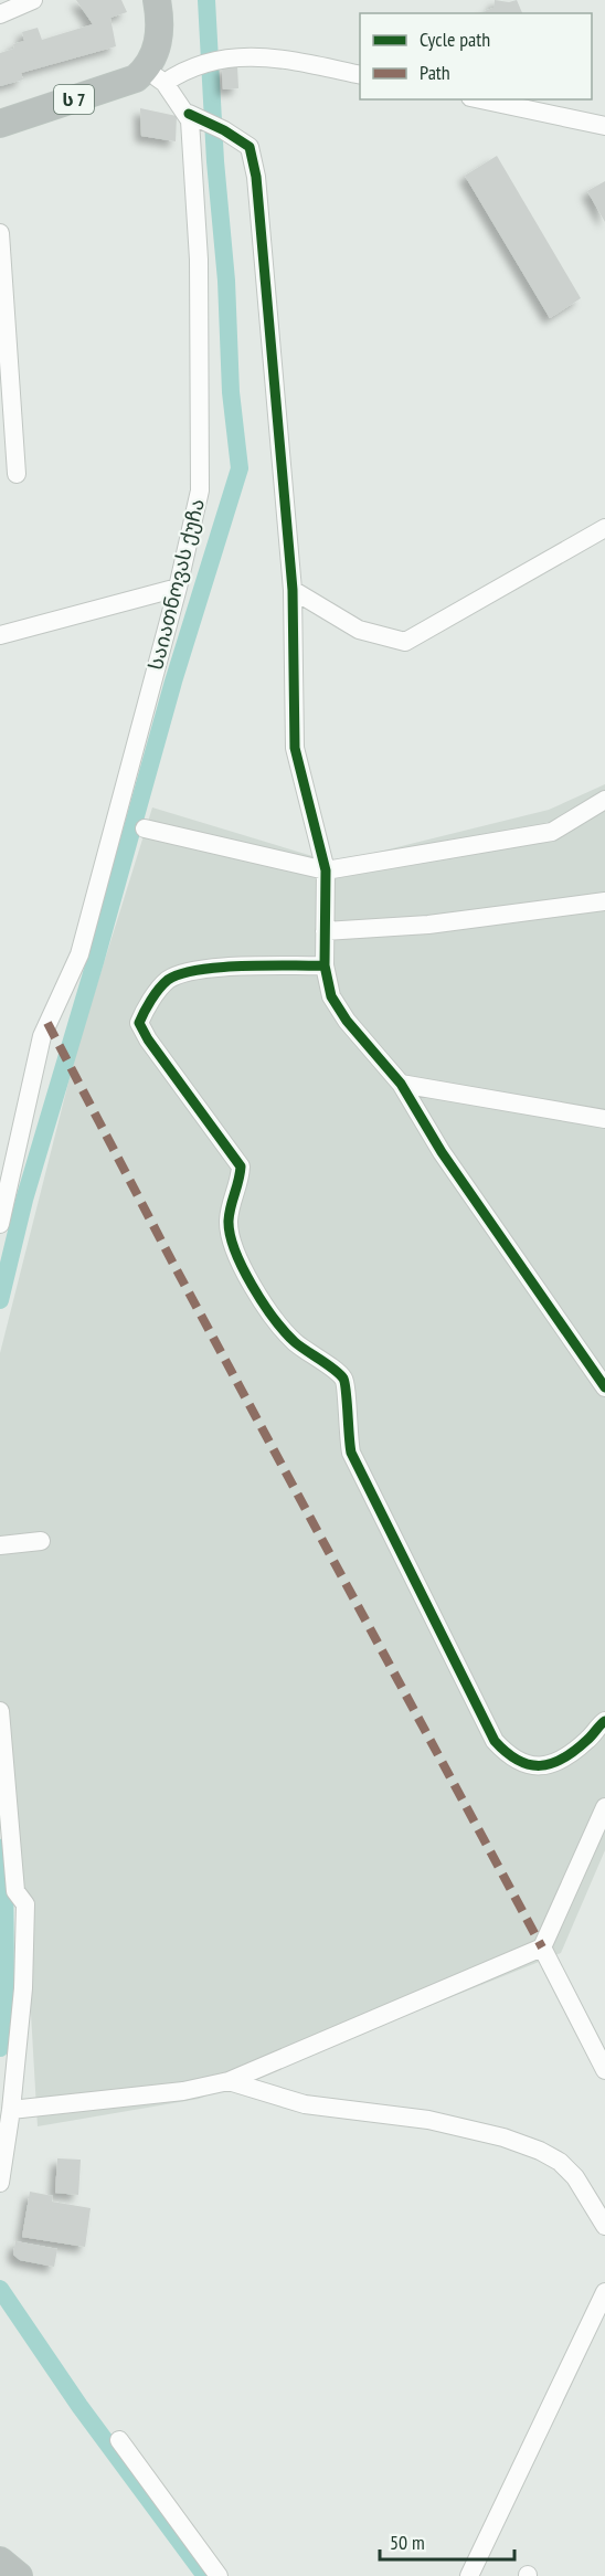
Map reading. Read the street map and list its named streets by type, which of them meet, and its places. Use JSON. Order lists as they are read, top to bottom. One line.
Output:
{"streets":{"highway":["ს 7"],"street":["საიათნოვას ქუჩა"]},"legend":["Cycle path","Path"],"scale_bar":"50 m"}
